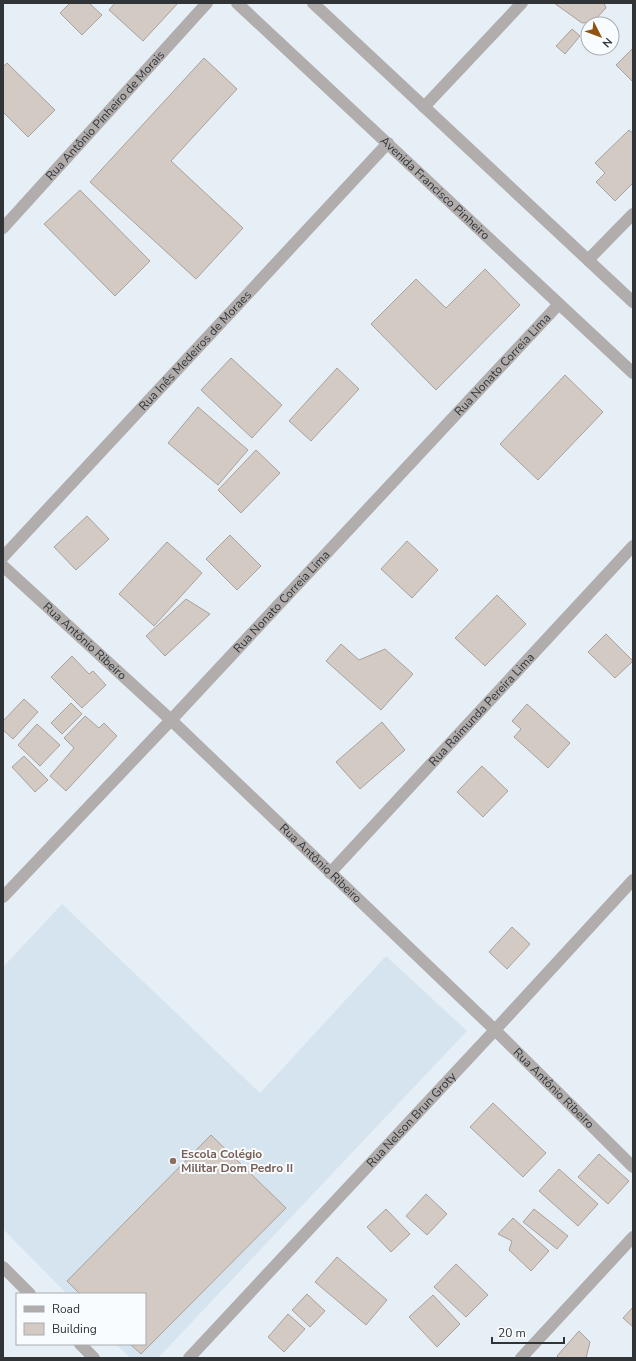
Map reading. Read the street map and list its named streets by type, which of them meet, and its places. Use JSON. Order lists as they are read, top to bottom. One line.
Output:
{"streets":{"street":["Rua Antônio Pinheiro de Morais","Avenida Francisco Pinheiro","Rua Inês Medeiros de Moraes","Rua Nonato Correia Lima","Rua Antônio Ribeiro","Rua Raimunda Pereira Lima","Rua Nelson Brun Groty"]},"crossings":[["Avenida Francisco Pinheiro","Rua Inês Medeiros de Moraes"],["Avenida Francisco Pinheiro","Rua Nonato Correia Lima"],["Rua Nonato Correia Lima","Rua Antônio Ribeiro"],["Rua Antônio Ribeiro","Rua Raimunda Pereira Lima"],["Rua Antônio Ribeiro","Rua Nelson Brun Groty"]],"places":["Escola Colégio Militar Dom Pedro II"],"legend":["Road","Building"],"scale_bar":"20 m","north":"bottom right"}
